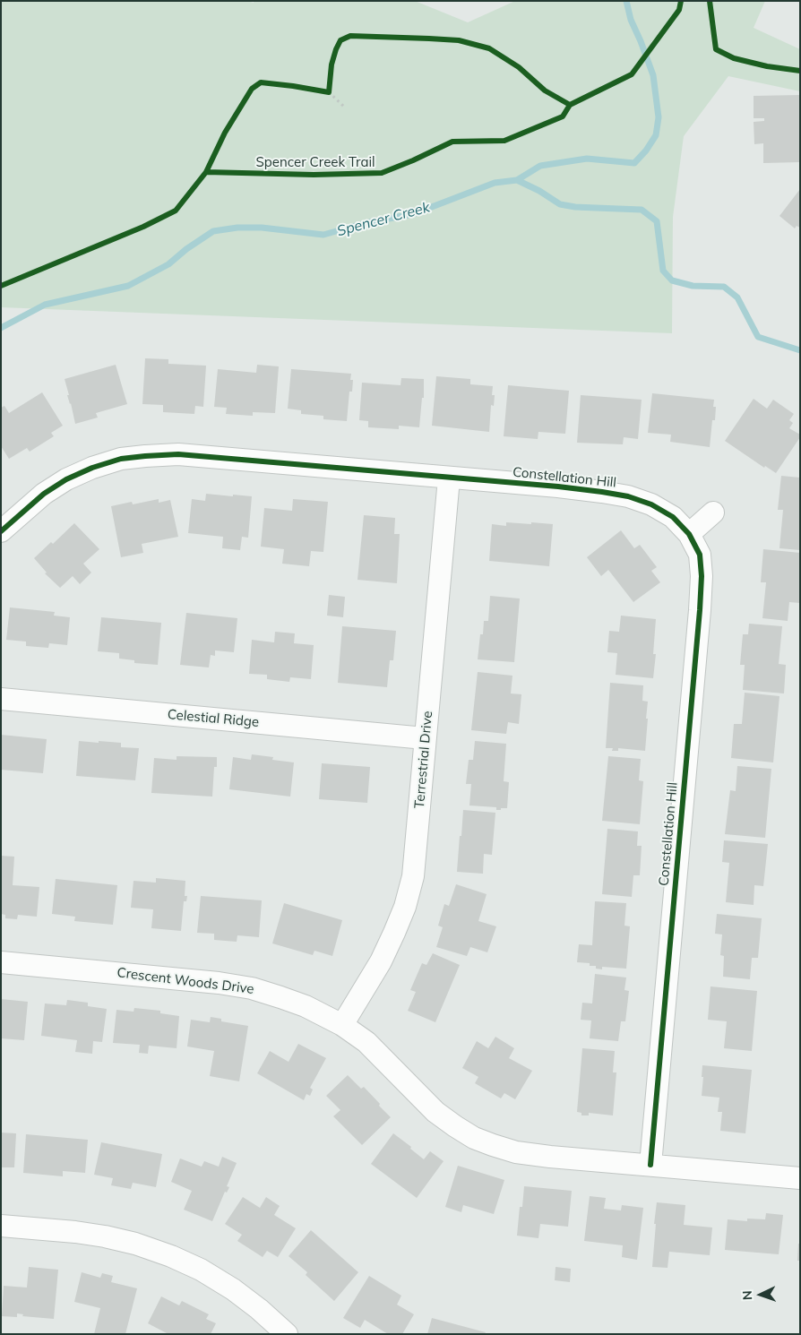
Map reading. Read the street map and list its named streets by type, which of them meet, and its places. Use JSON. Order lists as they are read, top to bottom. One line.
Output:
{"streets":{"street":["Constellation Hill","Celestial Ridge","Terrestrial Drive","Crescent Woods Drive"],"cycle path":["Spencer Creek Trail"]},"crossings":[["Constellation Hill","Terrestrial Drive"],["Constellation Hill","Crescent Woods Drive"],["Celestial Ridge","Terrestrial Drive"],["Terrestrial Drive","Crescent Woods Drive"]],"water":["Spencer Creek"],"north":"left"}
